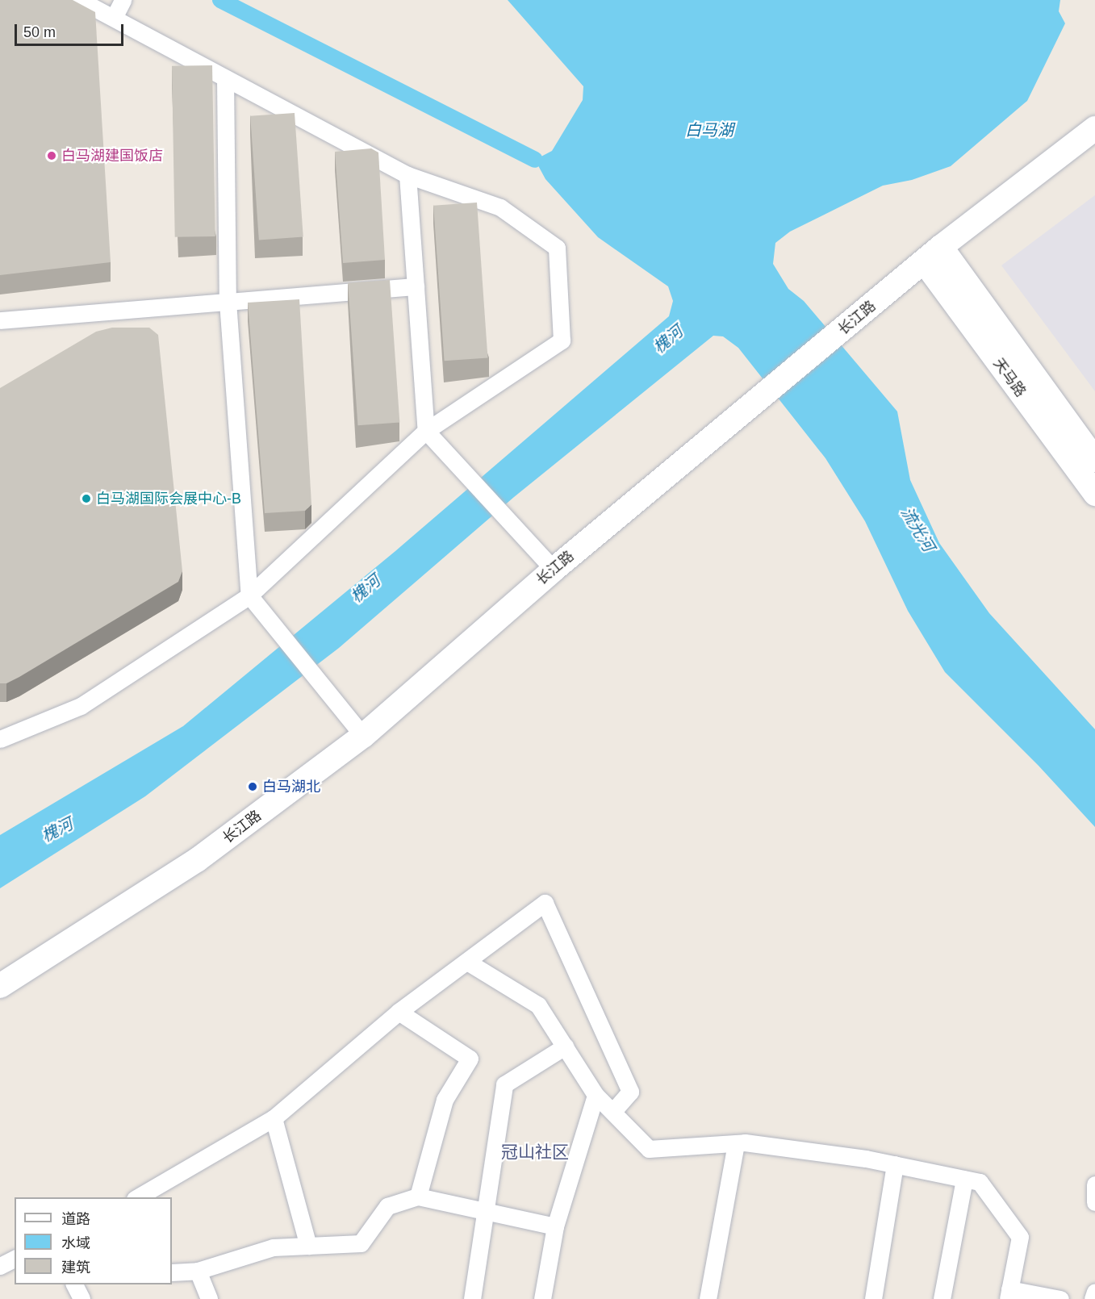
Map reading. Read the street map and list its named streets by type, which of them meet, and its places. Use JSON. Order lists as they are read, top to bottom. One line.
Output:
{"streets":{"main road":["长江路","天马路"]},"crossings":[["长江路","天马路"]],"districts":["冠山社区"],"water":["白马湖","槐河","流光河"],"places":["白马湖建国饭店","白马湖国际会展中心-B","白马湖北"],"legend":["道路","水域","建筑"],"scale_bar":"50 m"}
